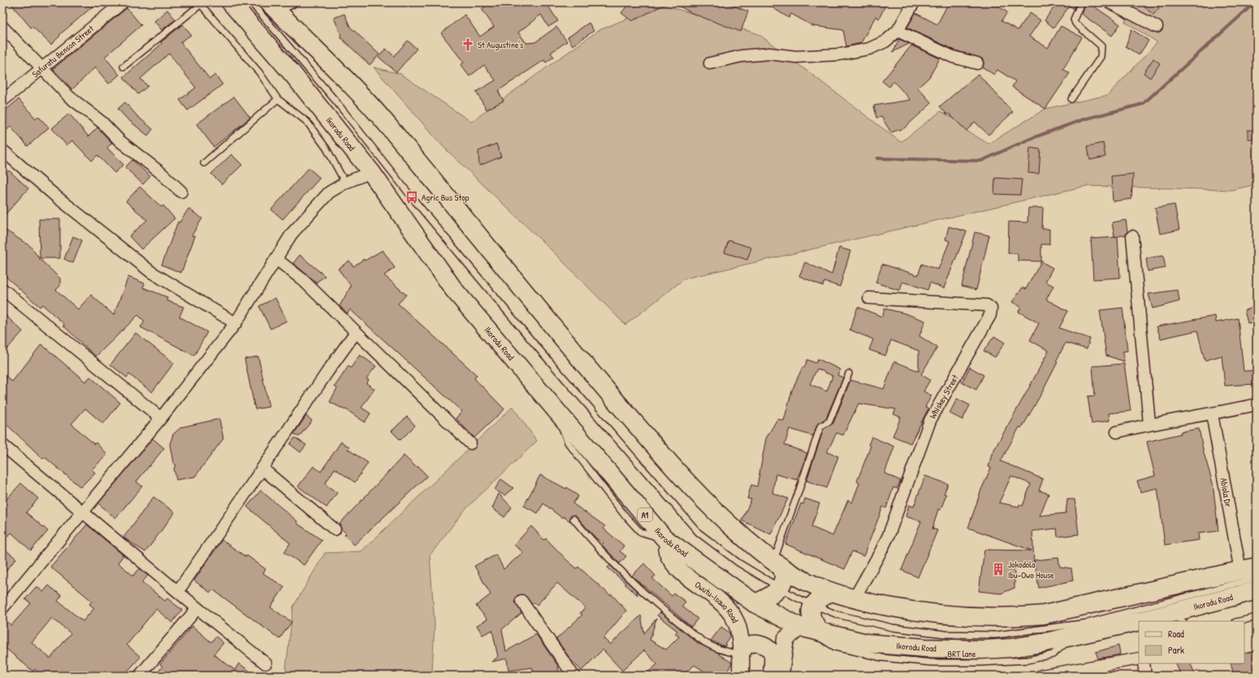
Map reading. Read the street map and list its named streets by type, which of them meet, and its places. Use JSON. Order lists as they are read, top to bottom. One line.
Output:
{"streets":{"highway":["Ikorodu Road","A1"],"street":["Safuratu Benson Street","Whiskey Street","Abiola Dr","Owutu-Isawo Road"]},"crossings":[["Ikorodu Road","Owutu-Isawo Road"]],"places":{"church":["St Augustine's"],"bus stop":["Agric Bus Stop"],"building":["Jokodola Ibu-Owo House"]},"legend":["Road","Park"]}
